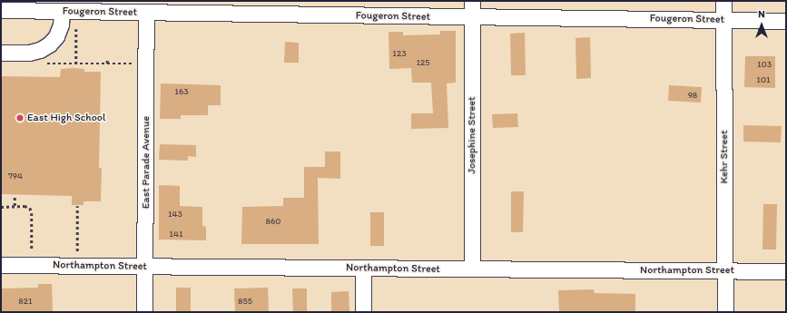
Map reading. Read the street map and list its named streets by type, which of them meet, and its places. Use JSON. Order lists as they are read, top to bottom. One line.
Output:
{"streets":{"street":["Fougeron Street","Josephine Street","Kehr Street","East Parade Avenue","Northampton Street"]},"crossings":[["Fougeron Street","Josephine Street"],["Fougeron Street","Kehr Street"],["Fougeron Street","East Parade Avenue"],["Josephine Street","Northampton Street"],["Kehr Street","Northampton Street"],["East Parade Avenue","Northampton Street"]],"places":["East High School"],"house_numbers":["123","125","103","101","163","98","794","143","860","141","821","855"],"north":"top"}
